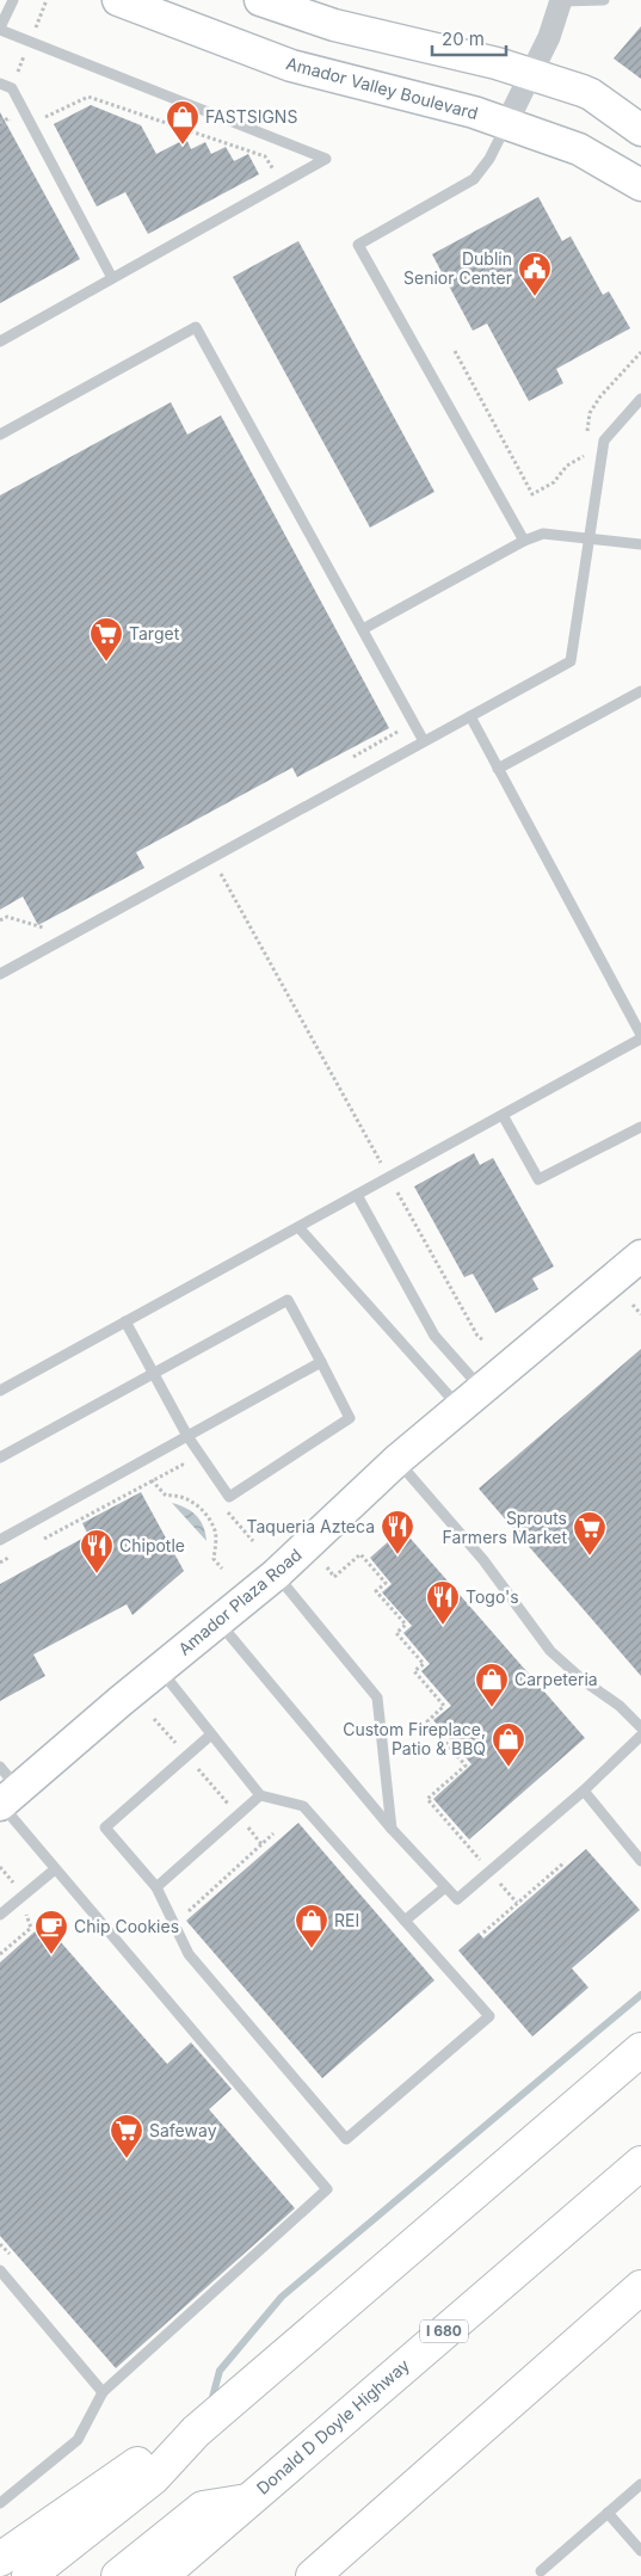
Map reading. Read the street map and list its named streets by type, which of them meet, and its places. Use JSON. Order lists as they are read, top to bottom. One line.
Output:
{"streets":{"highway":["I 680","Donald D Doyle Highway"],"street":["Amador Valley Boulevard","Amador Plaza Road"]},"places":{"shop":["FASTSIGNS","Carpeteria","Custom Fireplace, Patio & BBQ","REI"],"public building":["Dublin Senior Center"],"supermarket":["Target","Sprouts Farmers Market","Safeway"],"restaurant":["Taqueria Azteca","Chipotle","Togo's"],"cafe":["Chip Cookies"]},"scale_bar":"20 m"}
